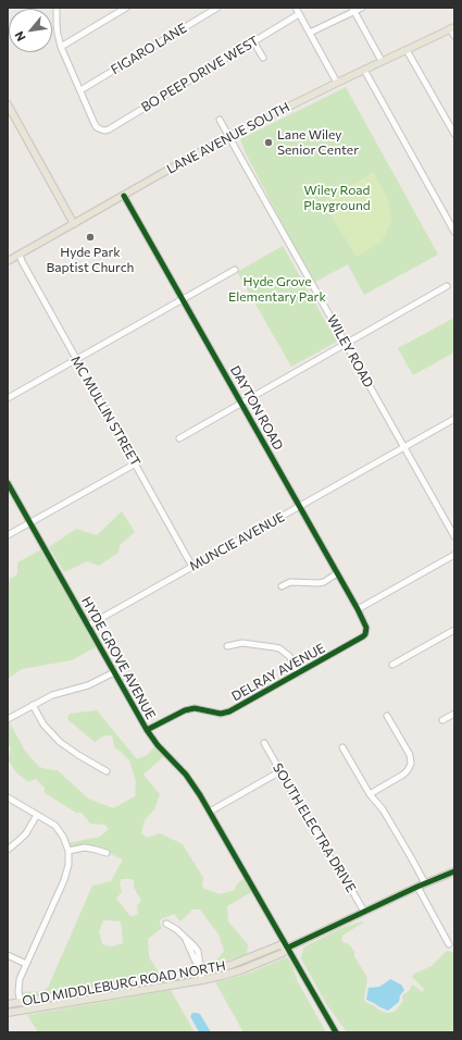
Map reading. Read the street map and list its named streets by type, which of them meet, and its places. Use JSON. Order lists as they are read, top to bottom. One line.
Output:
{"streets":{"main road":["LANE AVENUE SOUTH","OLD MIDDLEBURG ROAD NORTH"],"street":["FIGARO LANE","BO PEEP DRIVE WEST","WILEY ROAD","DAYTON ROAD","MC MULLIN STREET","MUNCIE AVENUE","HYDE GROVE AVENUE","DELRAY AVENUE","SOUTH ELECTRA DRIVE"]},"crossings":[["FIGARO LANE","BO PEEP DRIVE WEST"],["LANE AVENUE SOUTH","WILEY ROAD"],["LANE AVENUE SOUTH","DAYTON ROAD"],["LANE AVENUE SOUTH","MC MULLIN STREET"],["WILEY ROAD","MUNCIE AVENUE"],["DAYTON ROAD","MUNCIE AVENUE"],["DAYTON ROAD","DELRAY AVENUE"],["MC MULLIN STREET","MUNCIE AVENUE"],["MUNCIE AVENUE","HYDE GROVE AVENUE"],["HYDE GROVE AVENUE","DELRAY AVENUE"],["HYDE GROVE AVENUE","OLD MIDDLEBURG ROAD NORTH"],["SOUTH ELECTRA DRIVE","OLD MIDDLEBURG ROAD NORTH"]],"parks":["Wiley Road Playground","Hyde Grove Elementary Park"],"places":["Lane Wiley Senior Center","Hyde Park Baptist Church"],"north":"bottom left"}
